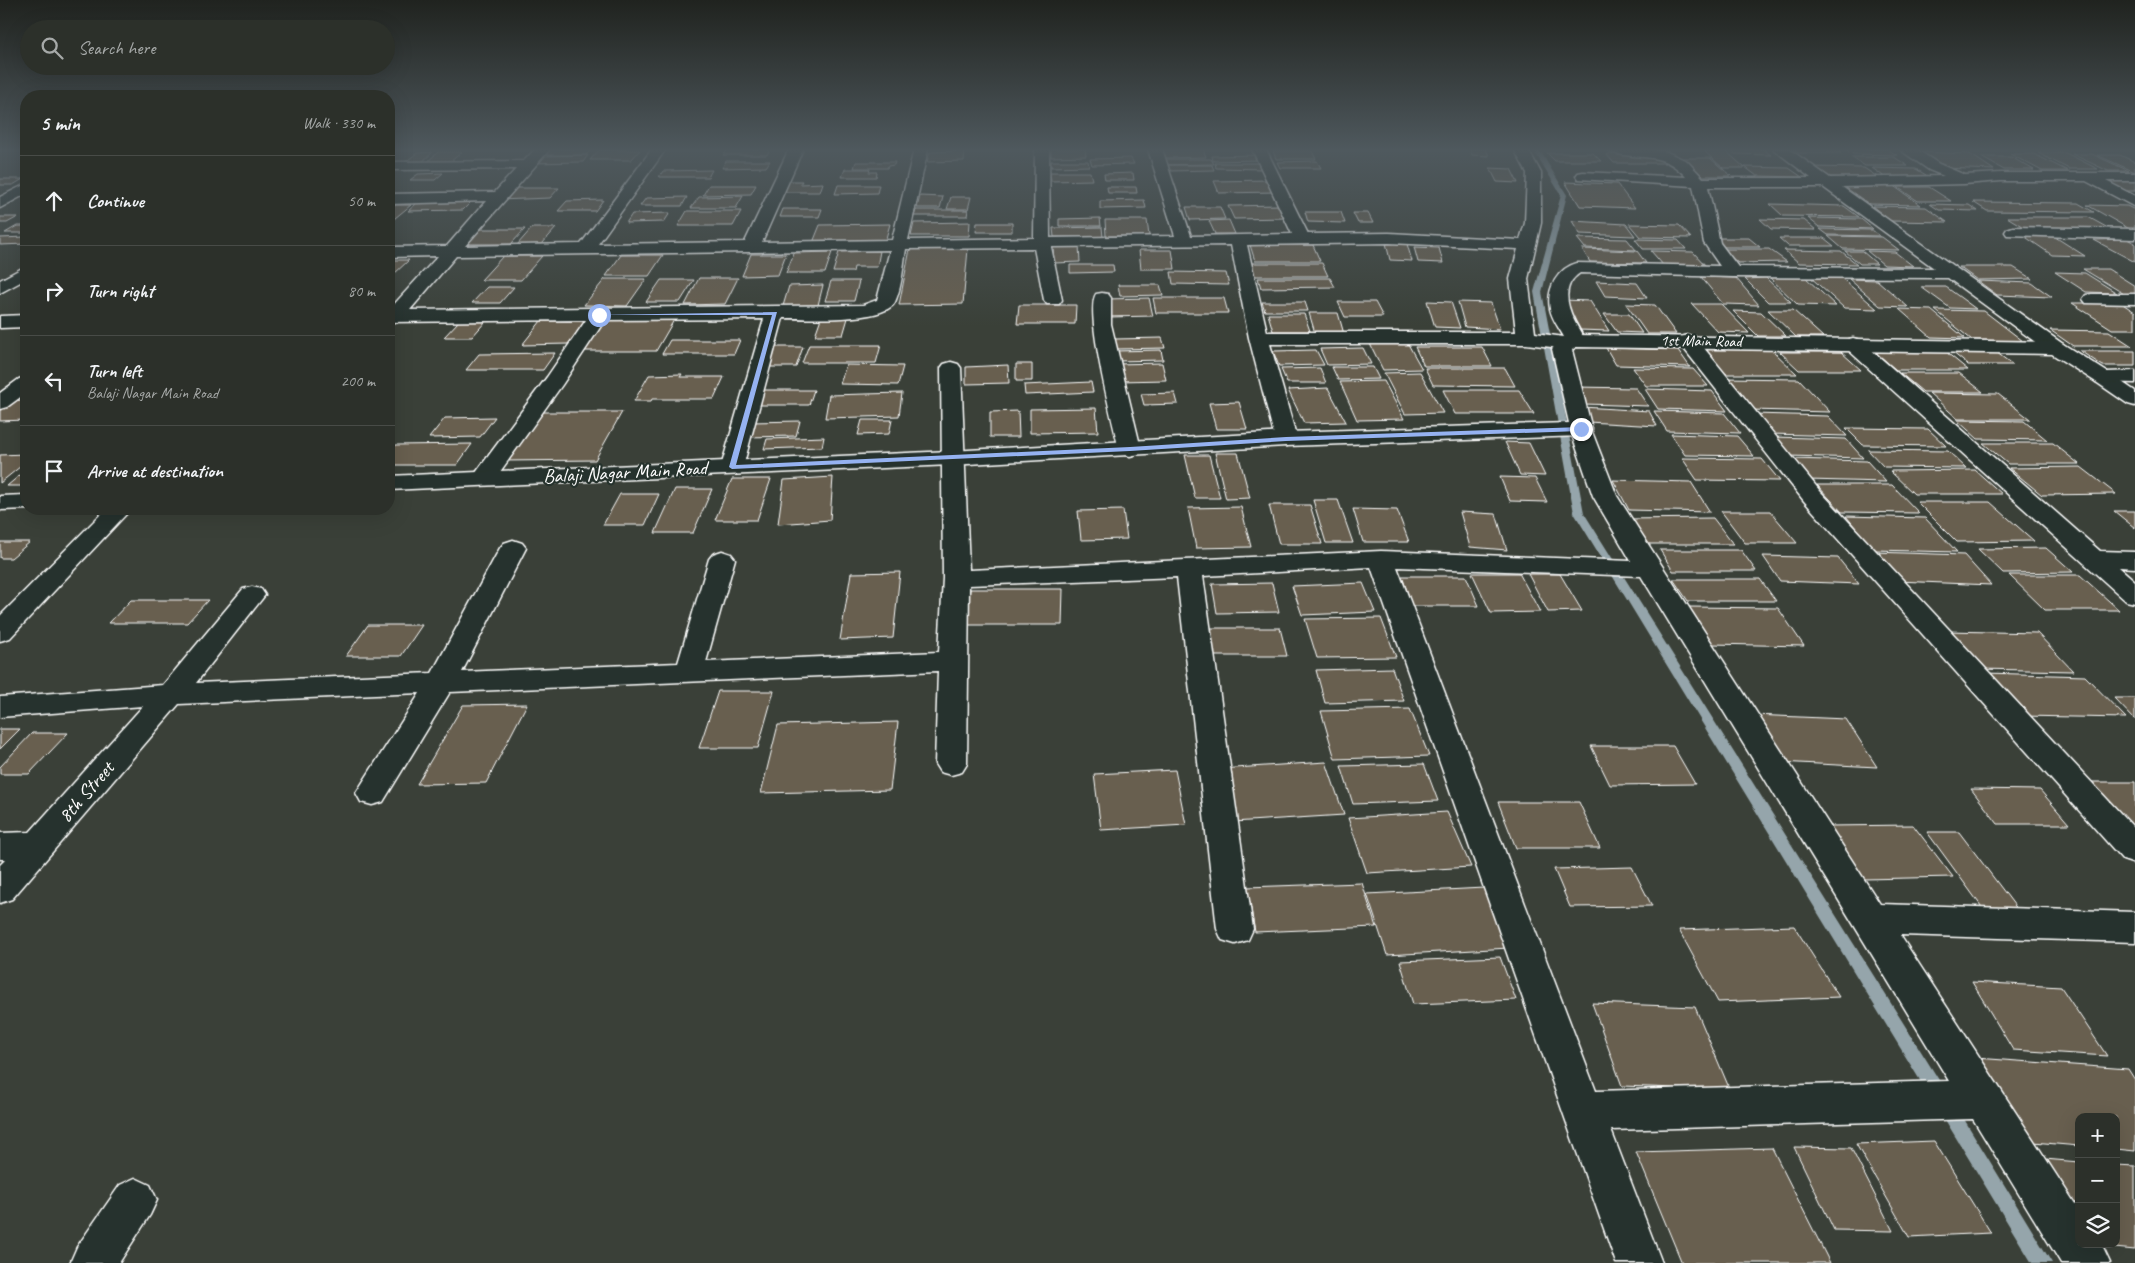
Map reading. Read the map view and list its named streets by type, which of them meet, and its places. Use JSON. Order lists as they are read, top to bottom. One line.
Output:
{"streets":{"street":["1st Main Road","Balaji Nagar Main Road","8th Street"]},"page":{"search":"Search here","heading":["5 min","Walk · 330 m"],"list":[["Continue","50 m"],["Turn right","80 m"],["Turn left","Balaji Nagar Main Road","200 m"],"Arrive at destination"],"map_buttons":["+","−"]}}
